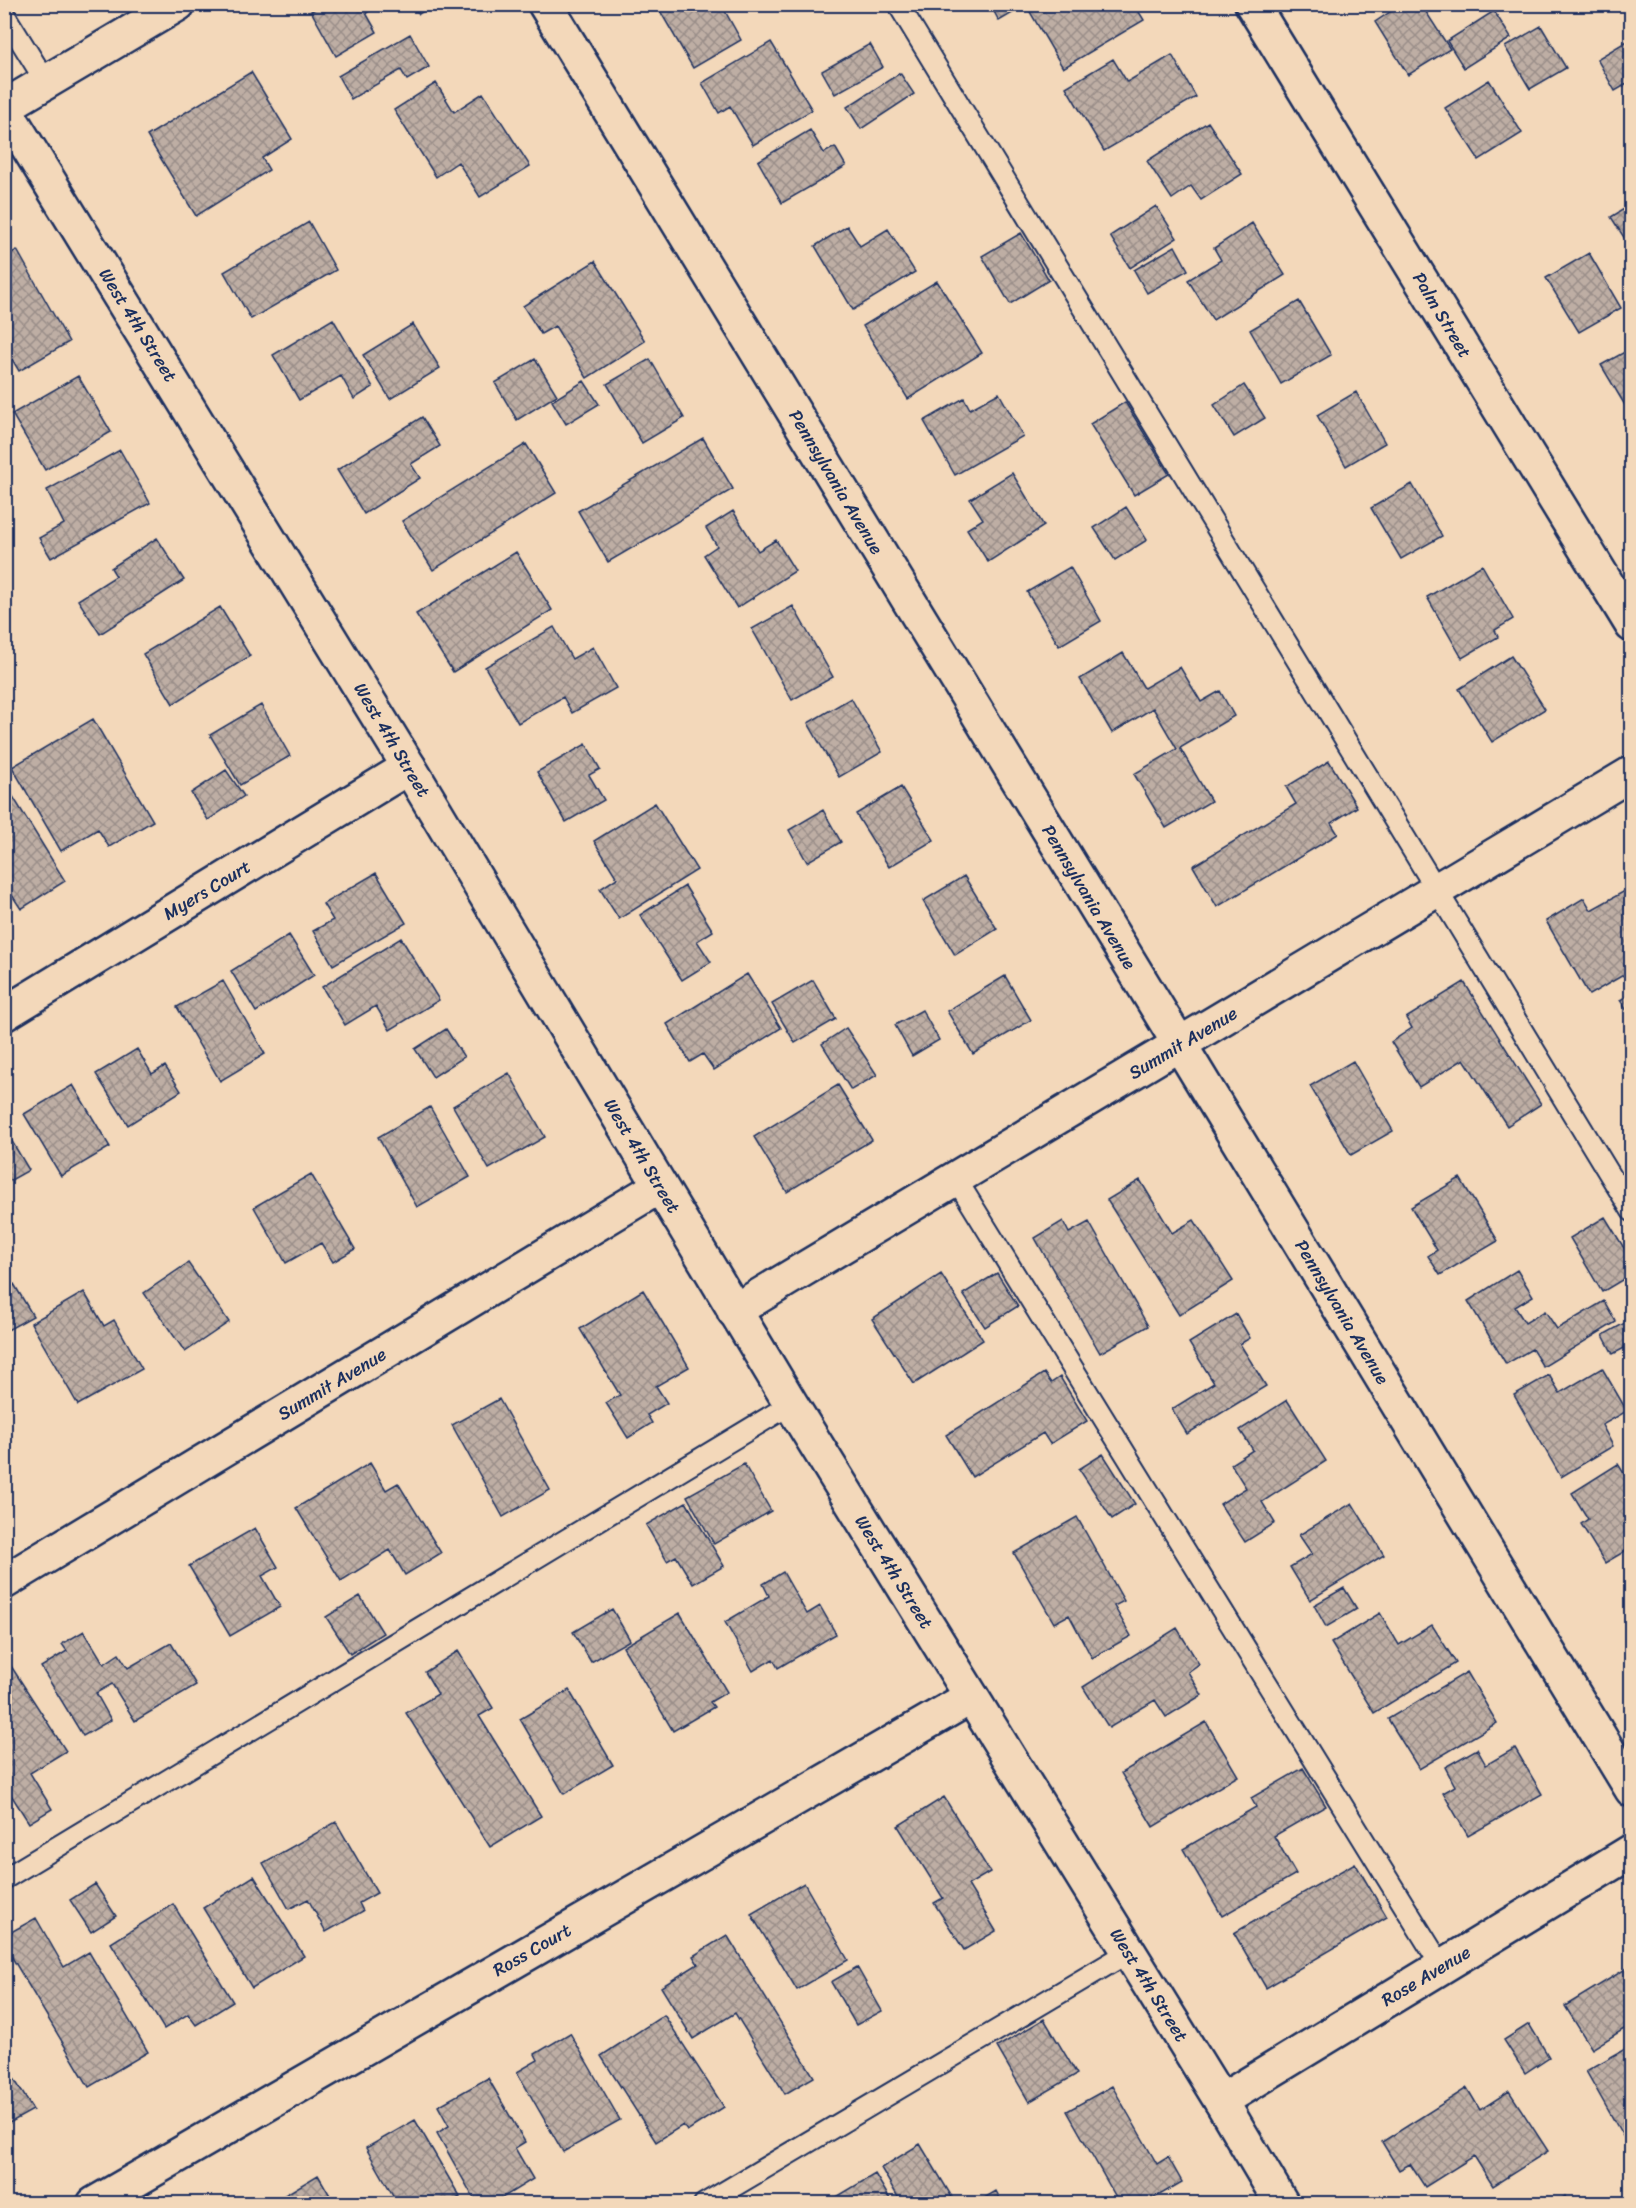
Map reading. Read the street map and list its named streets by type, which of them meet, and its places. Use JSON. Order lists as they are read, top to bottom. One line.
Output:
{"streets":{"street":["Palm Street","West 4th Street","Pennsylvania Avenue","Myers Court","Summit Avenue","Ross Court","Rose Avenue"]},"crossings":[["West 4th Street","Myers Court"],["West 4th Street","Summit Avenue"],["West 4th Street","Ross Court"],["West 4th Street","Rose Avenue"],["Pennsylvania Avenue","Summit Avenue"]]}
